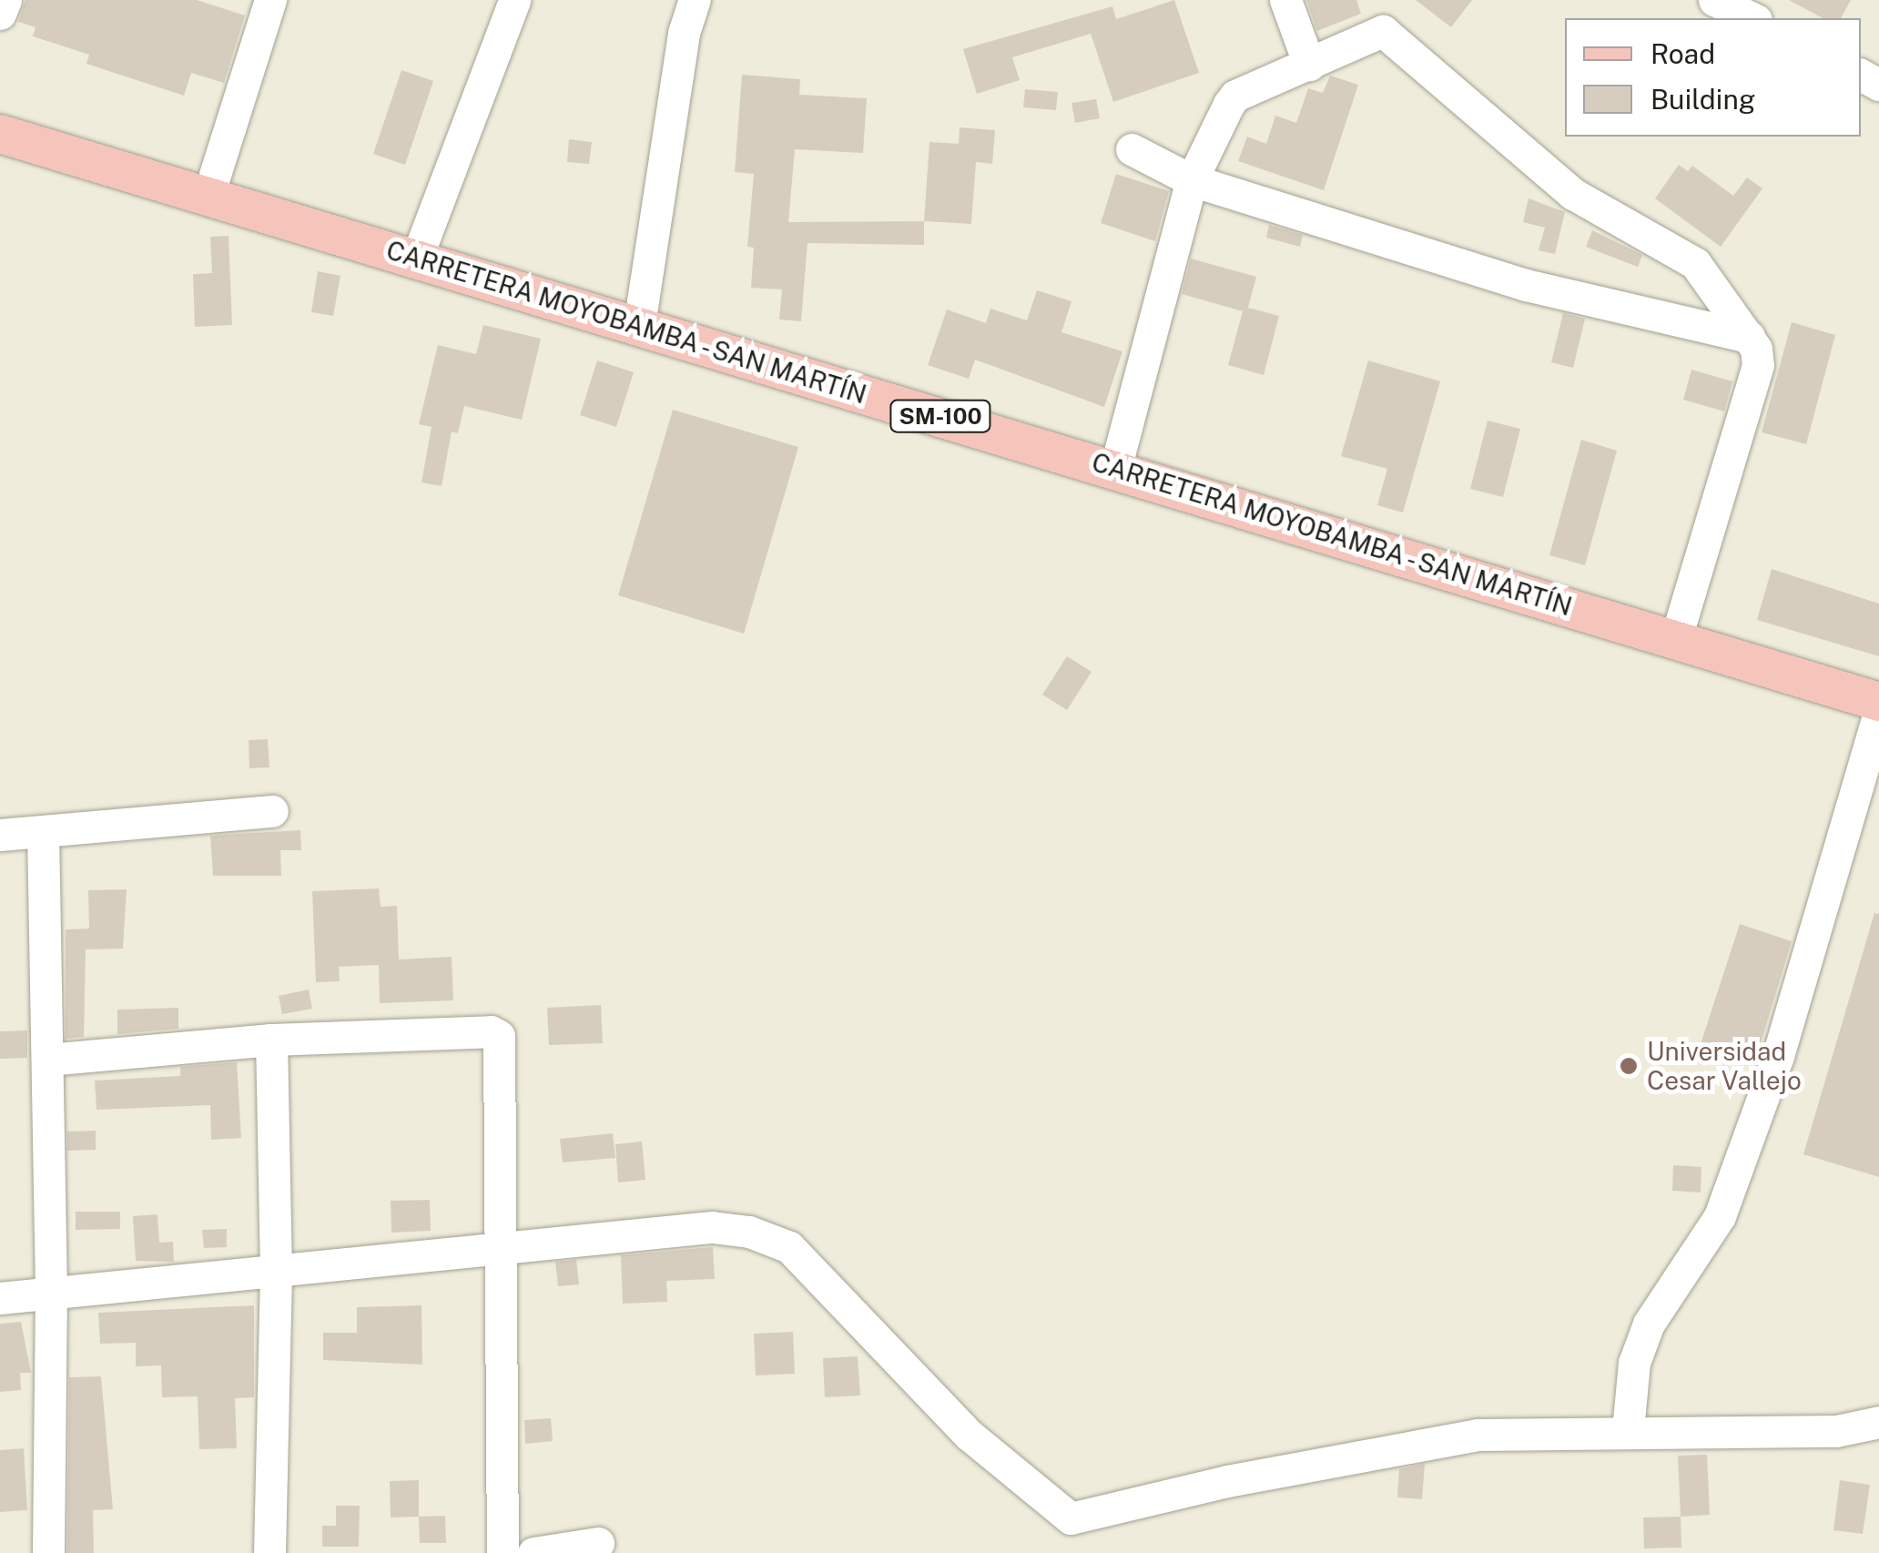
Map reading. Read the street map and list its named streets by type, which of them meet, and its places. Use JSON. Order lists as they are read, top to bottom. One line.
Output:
{"streets":{"main road":["CARRETERA MOYOBAMBA - SAN MARTÍN","SM-100"]},"places":["Universidad Cesar Vallejo"],"legend":["Road","Building"]}
